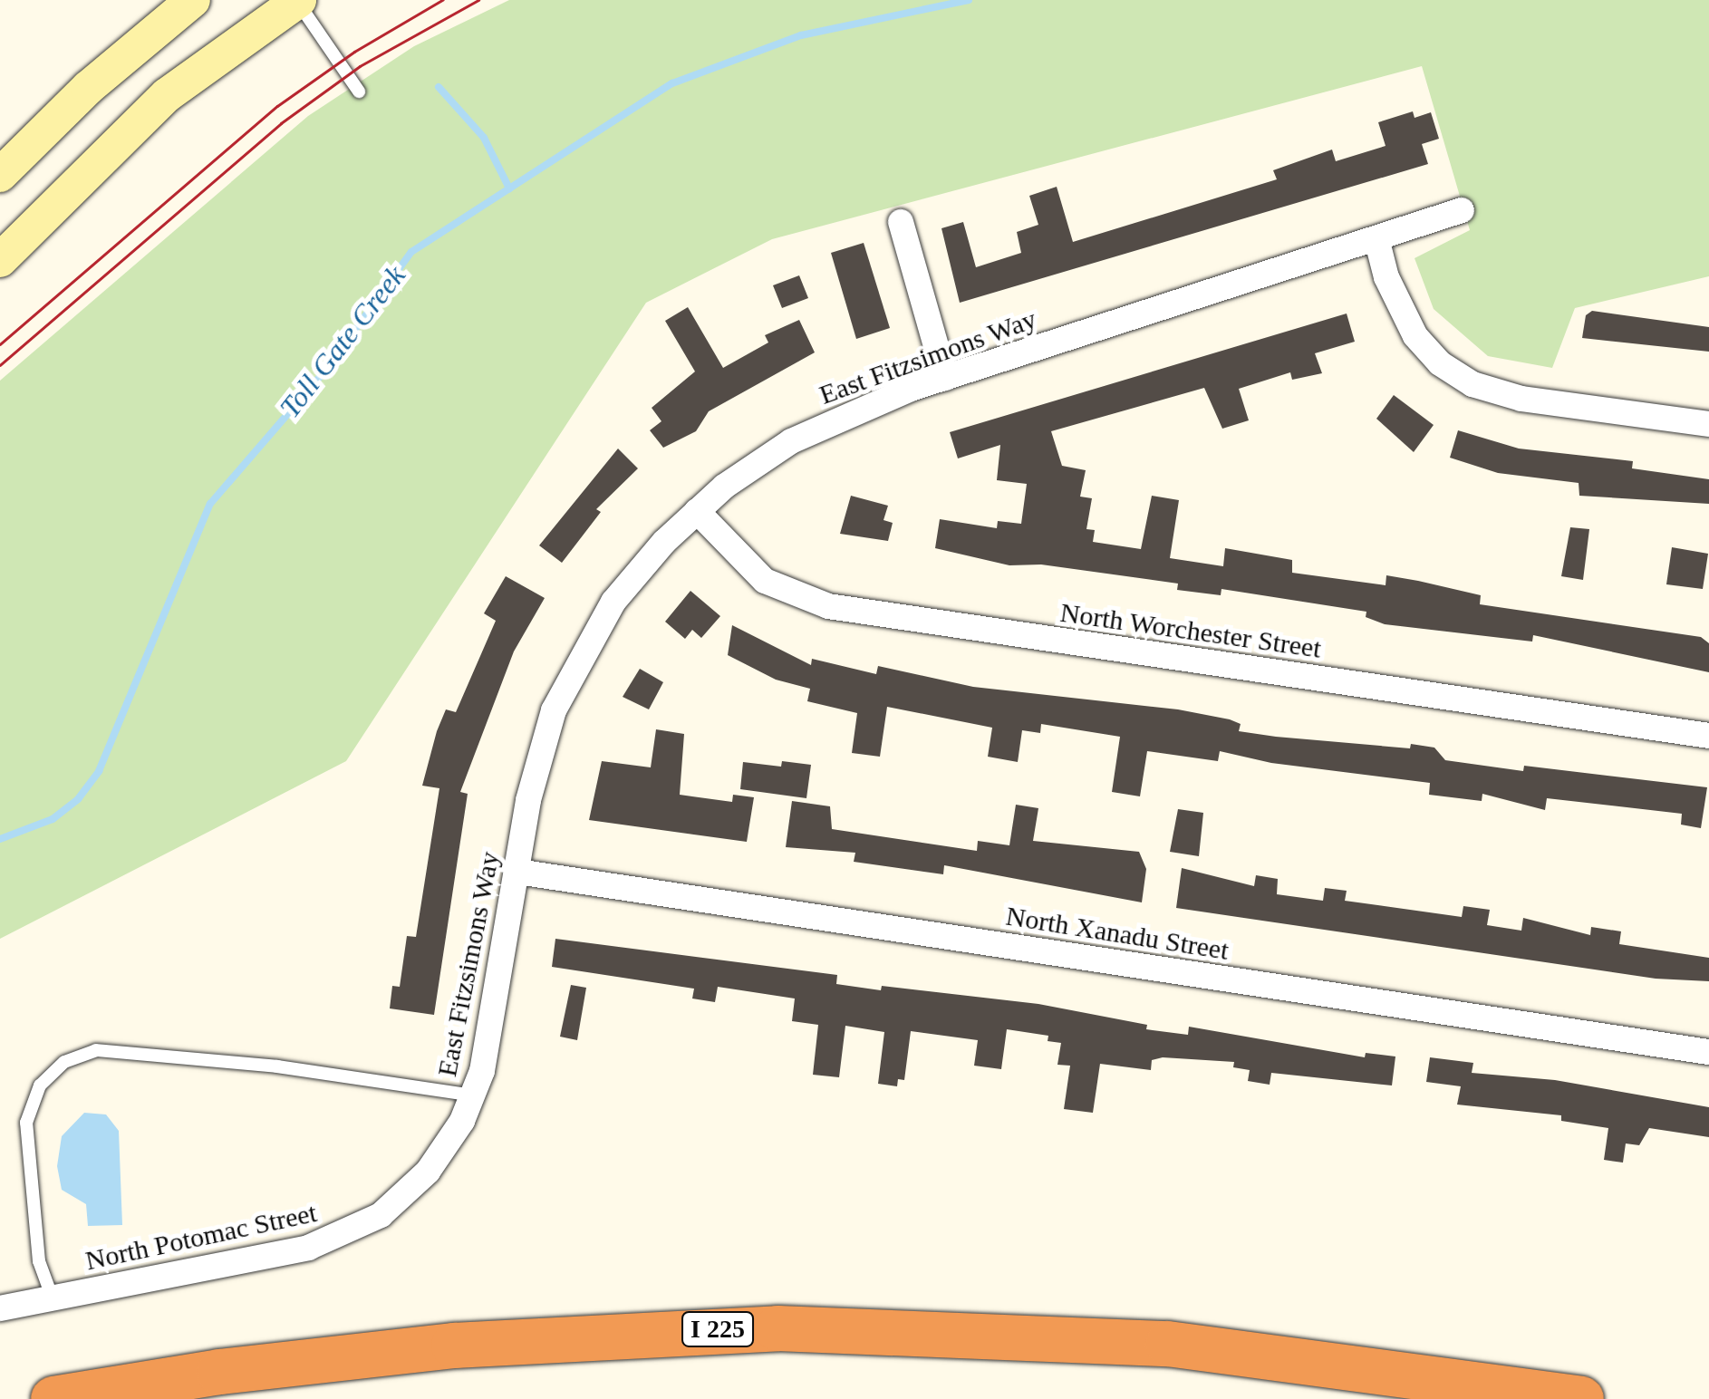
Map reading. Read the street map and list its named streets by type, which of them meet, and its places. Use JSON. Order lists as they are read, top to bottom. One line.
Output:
{"streets":{"highway":["I 225"],"street":["East Fitzsimons Way","North Worchester Street","North Xanadu Street","North Potomac Street"]},"crossings":[["East Fitzsimons Way","North Worchester Street"],["East Fitzsimons Way","North Xanadu Street"],["East Fitzsimons Way","North Potomac Street"]],"water":["Toll Gate Creek"]}
